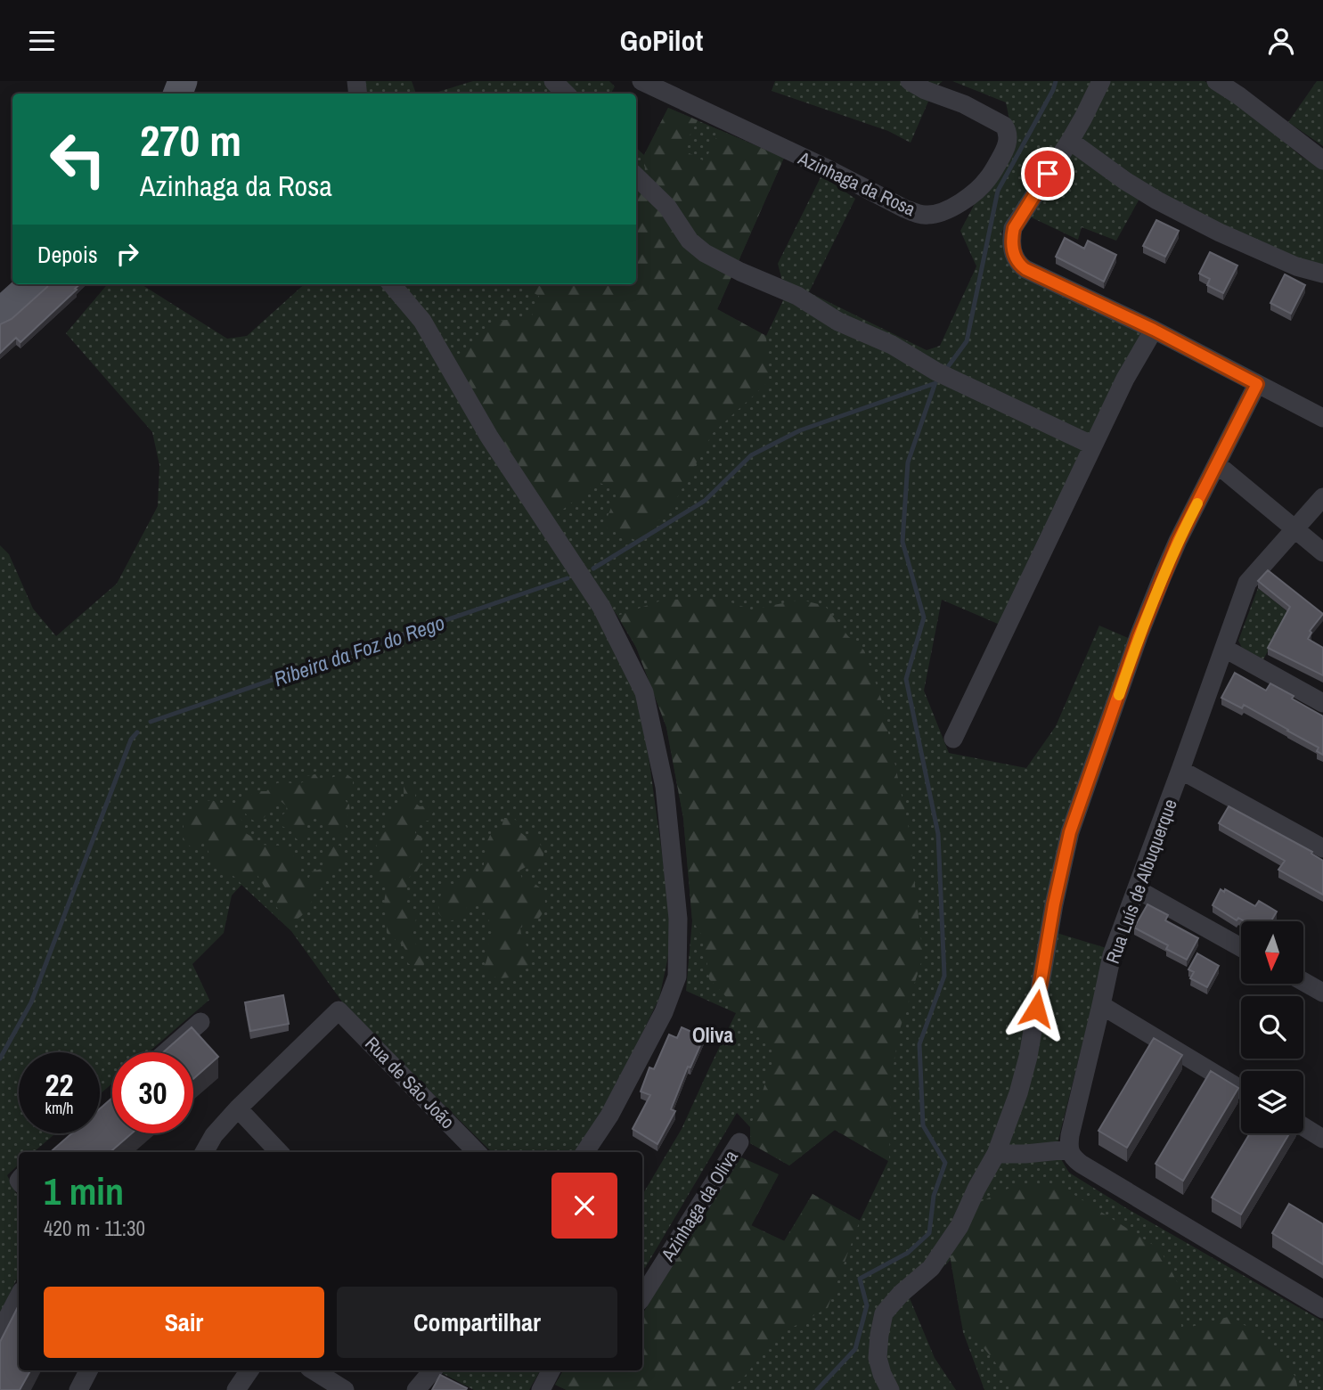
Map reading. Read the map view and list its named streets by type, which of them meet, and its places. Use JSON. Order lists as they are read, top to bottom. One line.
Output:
{"streets":{"street":["Azinhaga da Rosa","Rua Luís de Albuquerque","Rua de São João","Azinhaga da Oliva"]},"districts":["Oliva"],"water":["Ribeira da Foz do Rego"],"north":"bottom","page":{"header":"GoPilot","turn":["270 m","Azinhaga da Rosa"],"then":"Depois","speed":"22 km/h","limit":"30","heading":["1 min","420 m · 11:30"],"buttons":["Sair","Compartilhar"]}}
